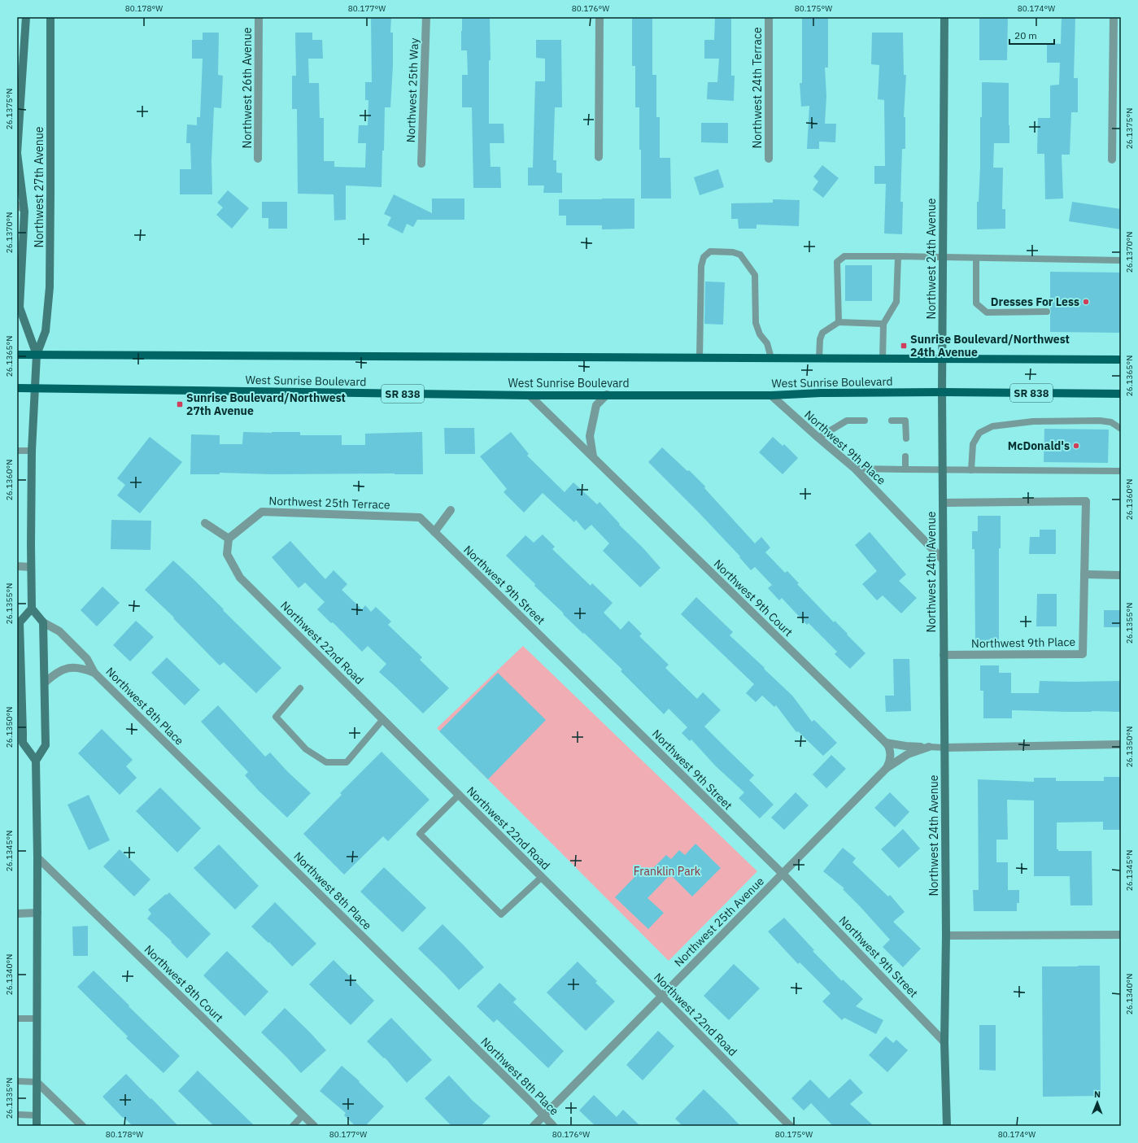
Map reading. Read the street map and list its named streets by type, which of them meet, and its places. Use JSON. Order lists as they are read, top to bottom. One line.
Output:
{"streets":{"main road":["West Sunrise Boulevard","SR 838"],"street":["Northwest 26th Avenue","Northwest 24th Terrace","Northwest 25th Way","Northwest 27th Avenue","Northwest 24th Avenue","Northwest 9th Place","Northwest 25th Terrace","Northwest 9th Street","Northwest 9th Court","Northwest 22nd Road","Northwest 8th Place","Northwest 25th Avenue","Northwest 8th Court"]},"crossings":[["Northwest 27th Avenue","West Sunrise Boulevard"],["Northwest 24th Avenue","West Sunrise Boulevard"],["Northwest 24th Avenue","Northwest 9th Place"],["Northwest 24th Avenue","Northwest 9th Street"],["West Sunrise Boulevard","Northwest 9th Place"],["West Sunrise Boulevard","Northwest 9th Court"],["Northwest 25th Terrace","Northwest 9th Street"],["Northwest 25th Terrace","Northwest 22nd Road"],["Northwest 9th Street","Northwest 25th Avenue"],["Northwest 9th Court","Northwest 25th Avenue"],["Northwest 22nd Road","Northwest 25th Avenue"],["Northwest 8th Place","Northwest 25th Avenue"]],"parks":["Franklin Park"],"places":{"other":["Dresses For Less","McDonald's"],"transit":["Sunrise Boulevard/Northwest 24th Avenue","Sunrise Boulevard/Northwest 27th Avenue"]},"scale_bar":"20 m","north":"top","coordinates":["80.178°W","80.177°W","80.176°W","80.175°W","80.174°W","26.1375°N","26.1370°N","26.1365°N","26.1360°N","26.1355°N","26.1350°N","26.1345°N","26.1340°N","26.1335°N"]}
